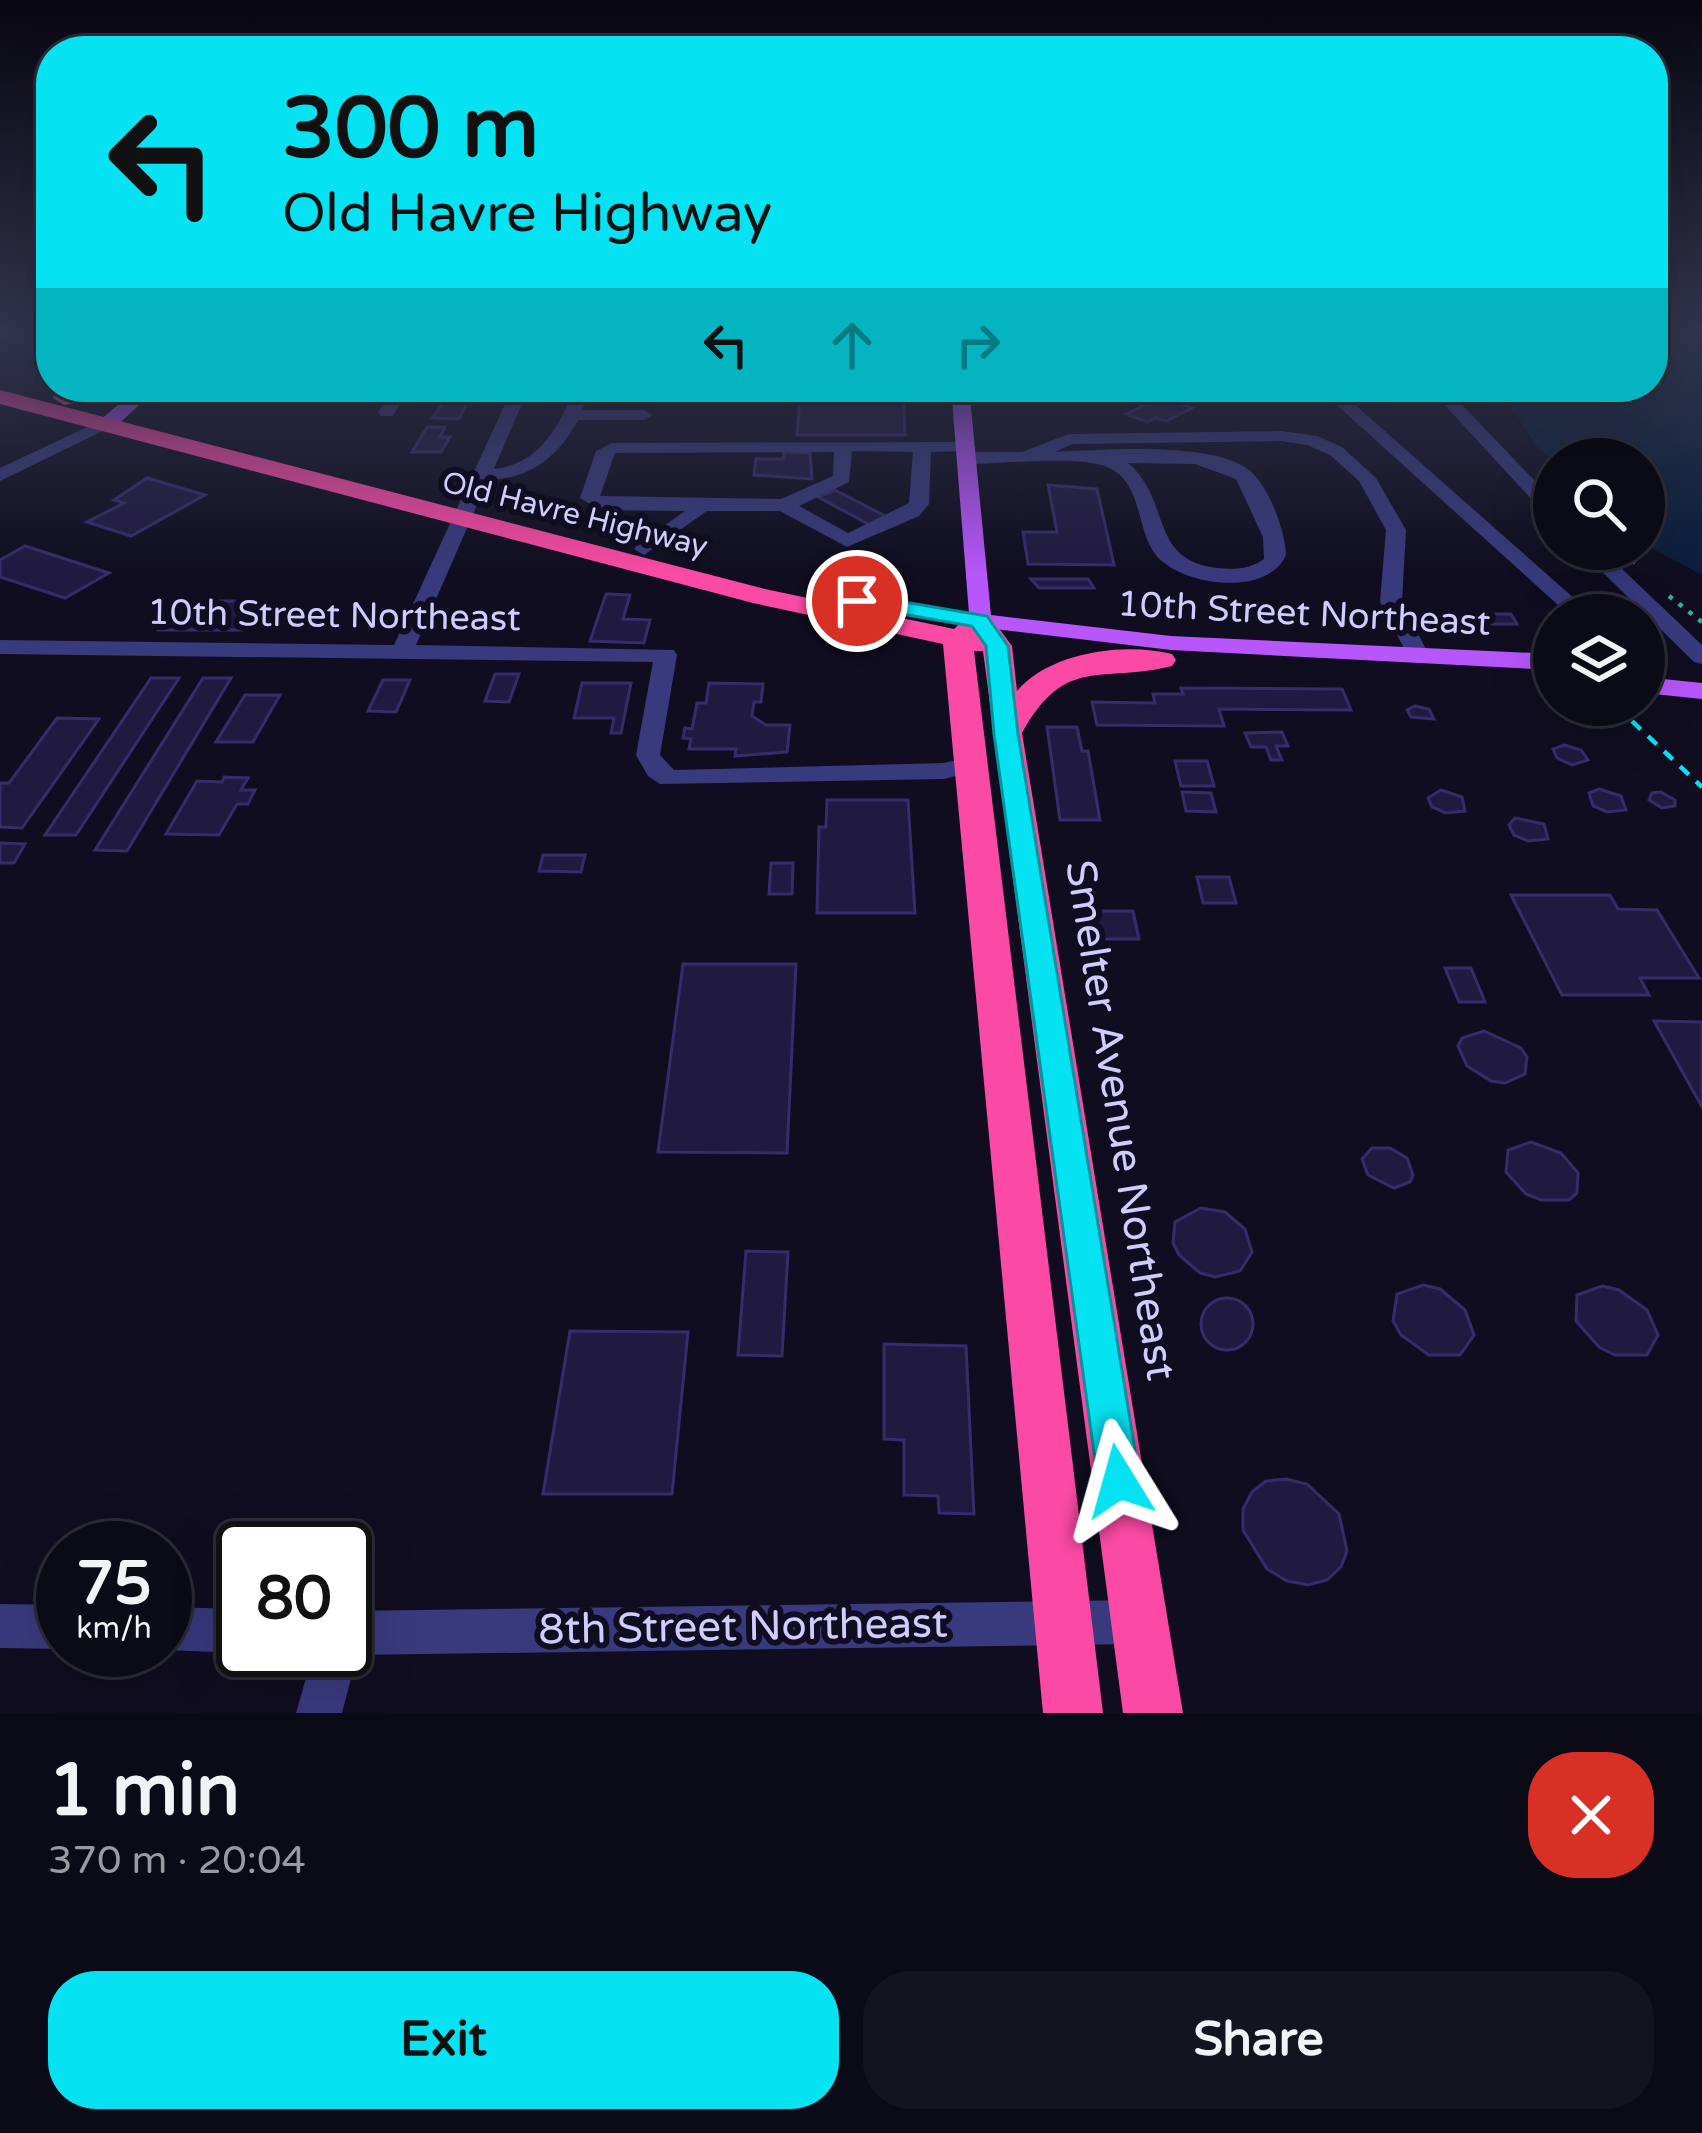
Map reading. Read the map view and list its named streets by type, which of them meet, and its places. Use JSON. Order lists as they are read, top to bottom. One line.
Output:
{"streets":{"highway":["Old Havre Highway","Smelter Avenue Northeast"],"main road":["10th Street Northeast"],"street":["8th Street Northeast"]},"crossings":[["Old Havre Highway","10th Street Northeast"],["Old Havre Highway","Smelter Avenue Northeast"],["10th Street Northeast","Smelter Avenue Northeast"],["Smelter Avenue Northeast","8th Street Northeast"]],"page":{"turn":["300 m","Old Havre Highway"],"speed":"75 km/h","limit":"80","heading":["1 min","370 m · 20:04"],"buttons":["Exit","Share"]}}
